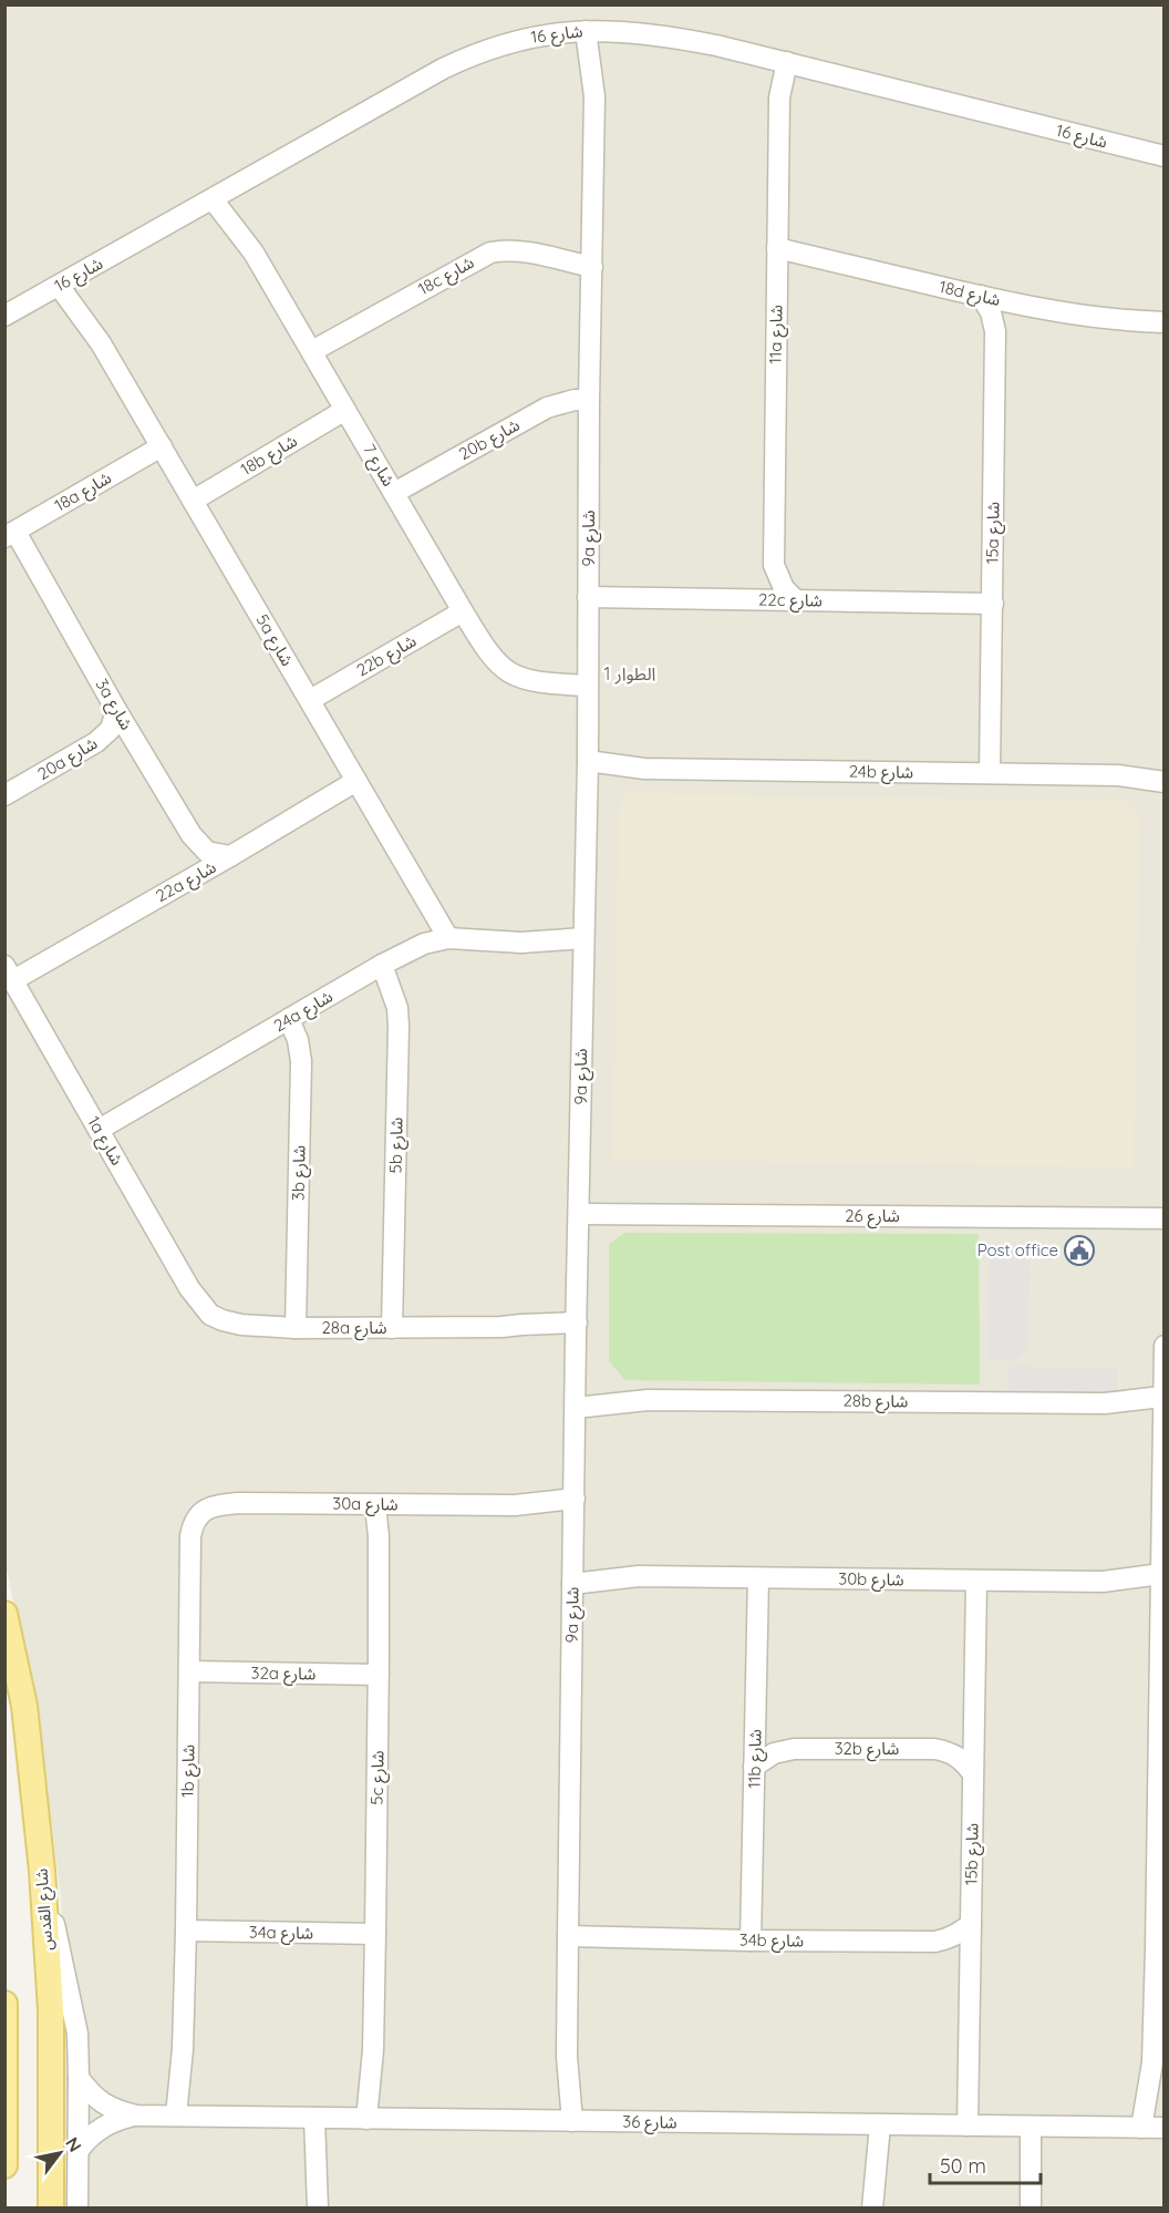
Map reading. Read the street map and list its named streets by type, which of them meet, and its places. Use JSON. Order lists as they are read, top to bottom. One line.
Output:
{"streets":{"main road":["شارع القدس"],"street":["شارع 16","18c شارع","18d شارع","11a شارع","20b شارع","18b شارع","شارع 7","18a شارع","15a شارع","9a شارع","22c شارع","5a شارع","22b شارع","3a شارع","20a شارع","24b شارع","22a شارع","24a شارع","1a شارع","5b شارع","3b شارع","شارع 26","28a شارع","28b شارع","30a شارع","30b شارع","32a شارع","32b شارع","11b شارع","1b شارع","5c شارع","15b شارع","34a شارع","34b شارع","شارع 36"]},"crossings":[["شارع 16","11a شارع"],["شارع 16","شارع 7"],["شارع 16","9a شارع"],["شارع 16","5a شارع"],["18c شارع","شارع 7"],["18c شارع","9a شارع"],["18d شارع","11a شارع"],["18d شارع","15a شارع"],["11a شارع","22c شارع"],["20b شارع","شارع 7"],["20b شارع","9a شارع"],["18b شارع","شارع 7"],["18b شارع","5a شارع"],["شارع 7","9a شارع"],["شارع 7","22b شارع"],["18a شارع","5a شارع"],["18a شارع","3a شارع"],["15a شارع","22c شارع"],["15a شارع","24b شارع"],["9a شارع","22c شارع"],["9a شارع","24b شارع"],["9a شارع","24a شارع"],["9a شارع","شارع 26"],["9a شارع","28a شارع"],["9a شارع","28b شارع"],["9a شارع","30a شارع"],["9a شارع","30b شارع"],["9a شارع","34b شارع"],["9a شارع","شارع 36"],["5a شارع","22b شارع"],["5a شارع","22a شارع"],["5a شارع","24a شارع"],["3a شارع","20a شارع"],["3a شارع","22a شارع"],["22a شارع","1a شارع"],["24a شارع","1a شارع"],["24a شارع","5b شارع"],["24a شارع","3b شارع"],["1a شارع","28a شارع"],["5b شارع","28a شارع"],["3b شارع","28a شارع"],["30a شارع","1b شارع"],["30a شارع","5c شارع"],["30b شارع","11b شارع"],["30b شارع","15b شارع"],["32a شارع","1b شارع"],["32a شارع","5c شارع"],["32b شارع","11b شارع"],["32b شارع","15b شارع"],["11b شارع","34b شارع"],["1b شارع","34a شارع"],["1b شارع","شارع 36"],["5c شارع","34a شارع"],["5c شارع","شارع 36"],["15b شارع","34b شارع"],["15b شارع","شارع 36"]],"districts":["الطوار 1"],"places":{"public building":["Post office"]},"scale_bar":"50 m","north":"top right"}
